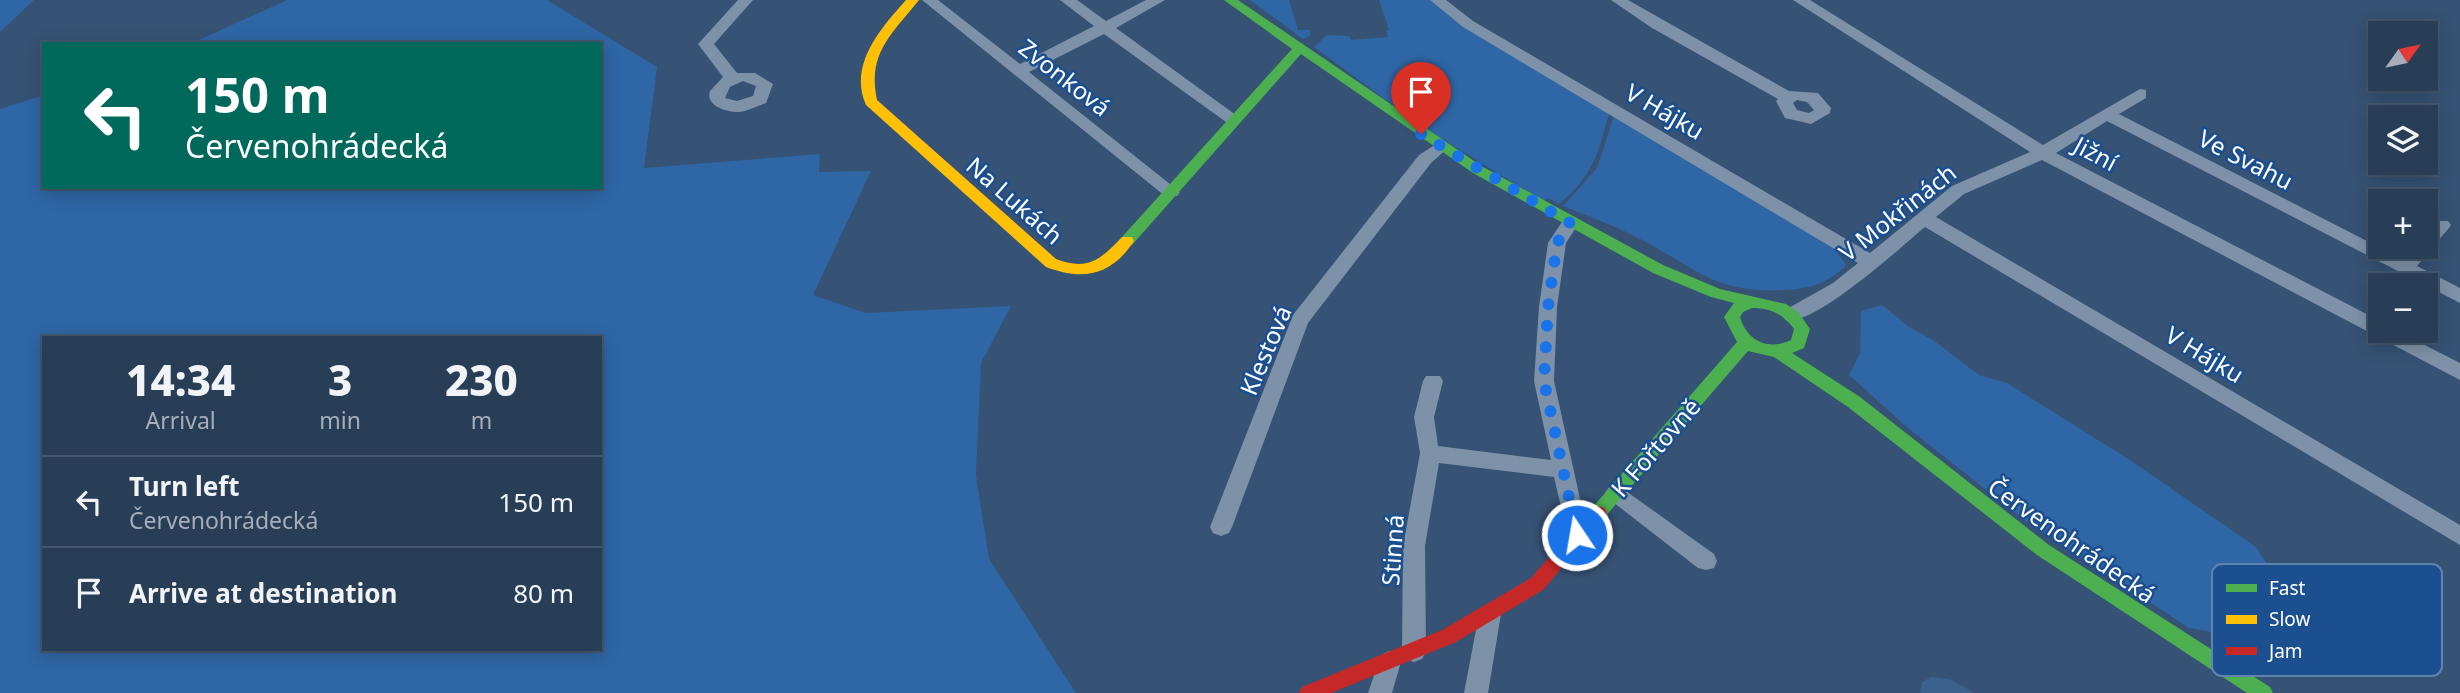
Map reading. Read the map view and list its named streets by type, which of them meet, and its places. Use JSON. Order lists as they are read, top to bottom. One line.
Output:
{"streets":{"street":["Zvonková","V Hájku","Jižní","Ve Svahu","Na Lukách","V Mokřinách","Klestová","K Fořtovně","Červenohrádecká","Stinná"]},"crossings":[["Zvonková","Na Lukách"],["V Hájku","V Mokřinách"],["Jižní","V Mokřinách"],["Ve Svahu","V Mokřinách"],["K Fořtovně","Červenohrádecká"],["K Fořtovně","Stinná"]],"legend":["Fast","Slow","Jam"],"north":"top right","page":{"map_buttons":["+","−"],"turn":["150 m","Červenohrádecká"],"eta":["14:34","Arrival","3","min","230","m"],"list":[{"name":"Turn left","note":"Červenohrádecká","value":"150 m"},{"name":"Arrive at destination","value":"80 m"}]}}
